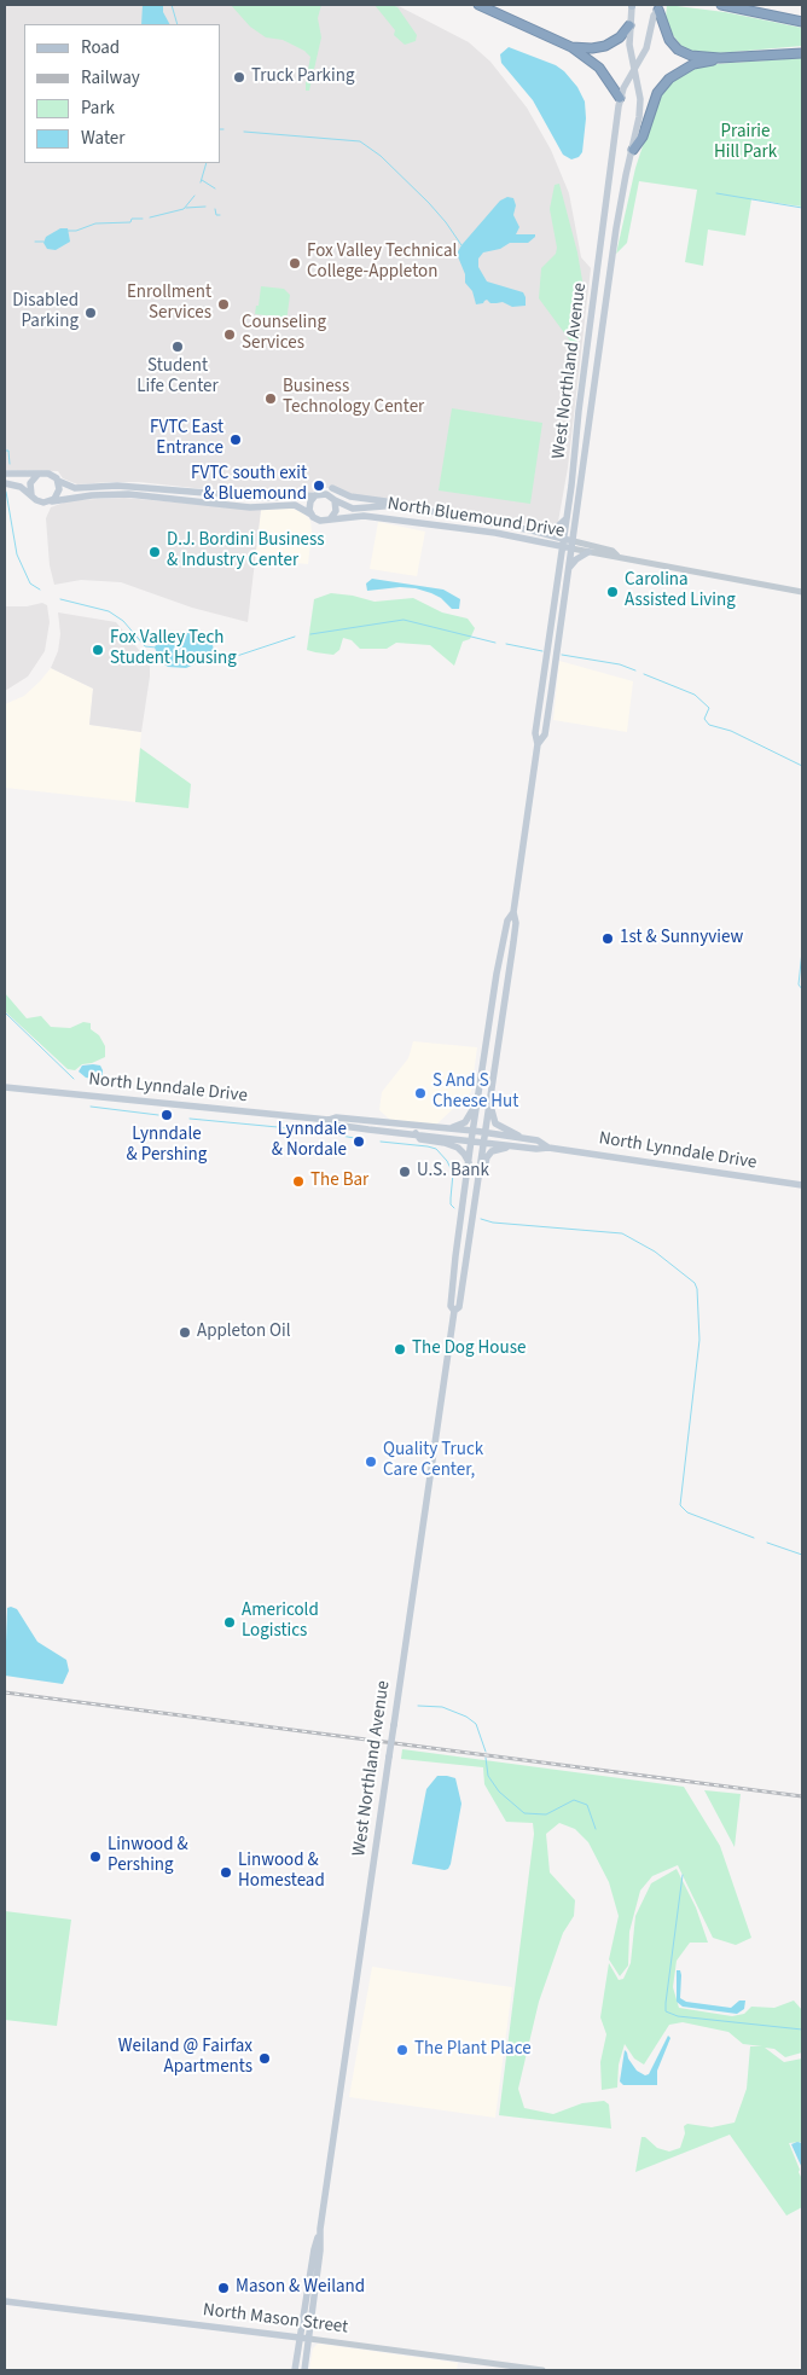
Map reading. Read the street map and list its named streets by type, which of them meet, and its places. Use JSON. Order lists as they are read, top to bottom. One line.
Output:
{"streets":{"main road":["West Northland Avenue","North Bluemound Drive","North Lynndale Drive","North Mason Street"]},"crossings":[["West Northland Avenue","North Bluemound Drive"],["West Northland Avenue","North Lynndale Drive"],["West Northland Avenue","North Mason Street"]],"parks":["Prairie Hill Park"],"places":["Truck Parking","Fox Valley Technical College-Appleton","Enrollment Services","Disabled Parking","Counseling Services","Student Life Center","Business Technology Center","FVTC East Entrance","FVTC south exit & Bluemound","D.J. Bordini Business & Industry Center","Carolina Assisted Living","Fox Valley Tech Student Housing","1st & Sunnyview","S And S Cheese Hut","Lynndale & Pershing","Lynndale & Nordale","U.S. Bank","The Bar","Appleton Oil","The Dog House","Quality Truck Care Center,","Americold Logistics","Linwood & Pershing","Linwood & Homestead","The Plant Place","Weiland @ Fairfax Apartments","Mason & Weiland"],"legend":["Road","Railway","Park","Water"]}
